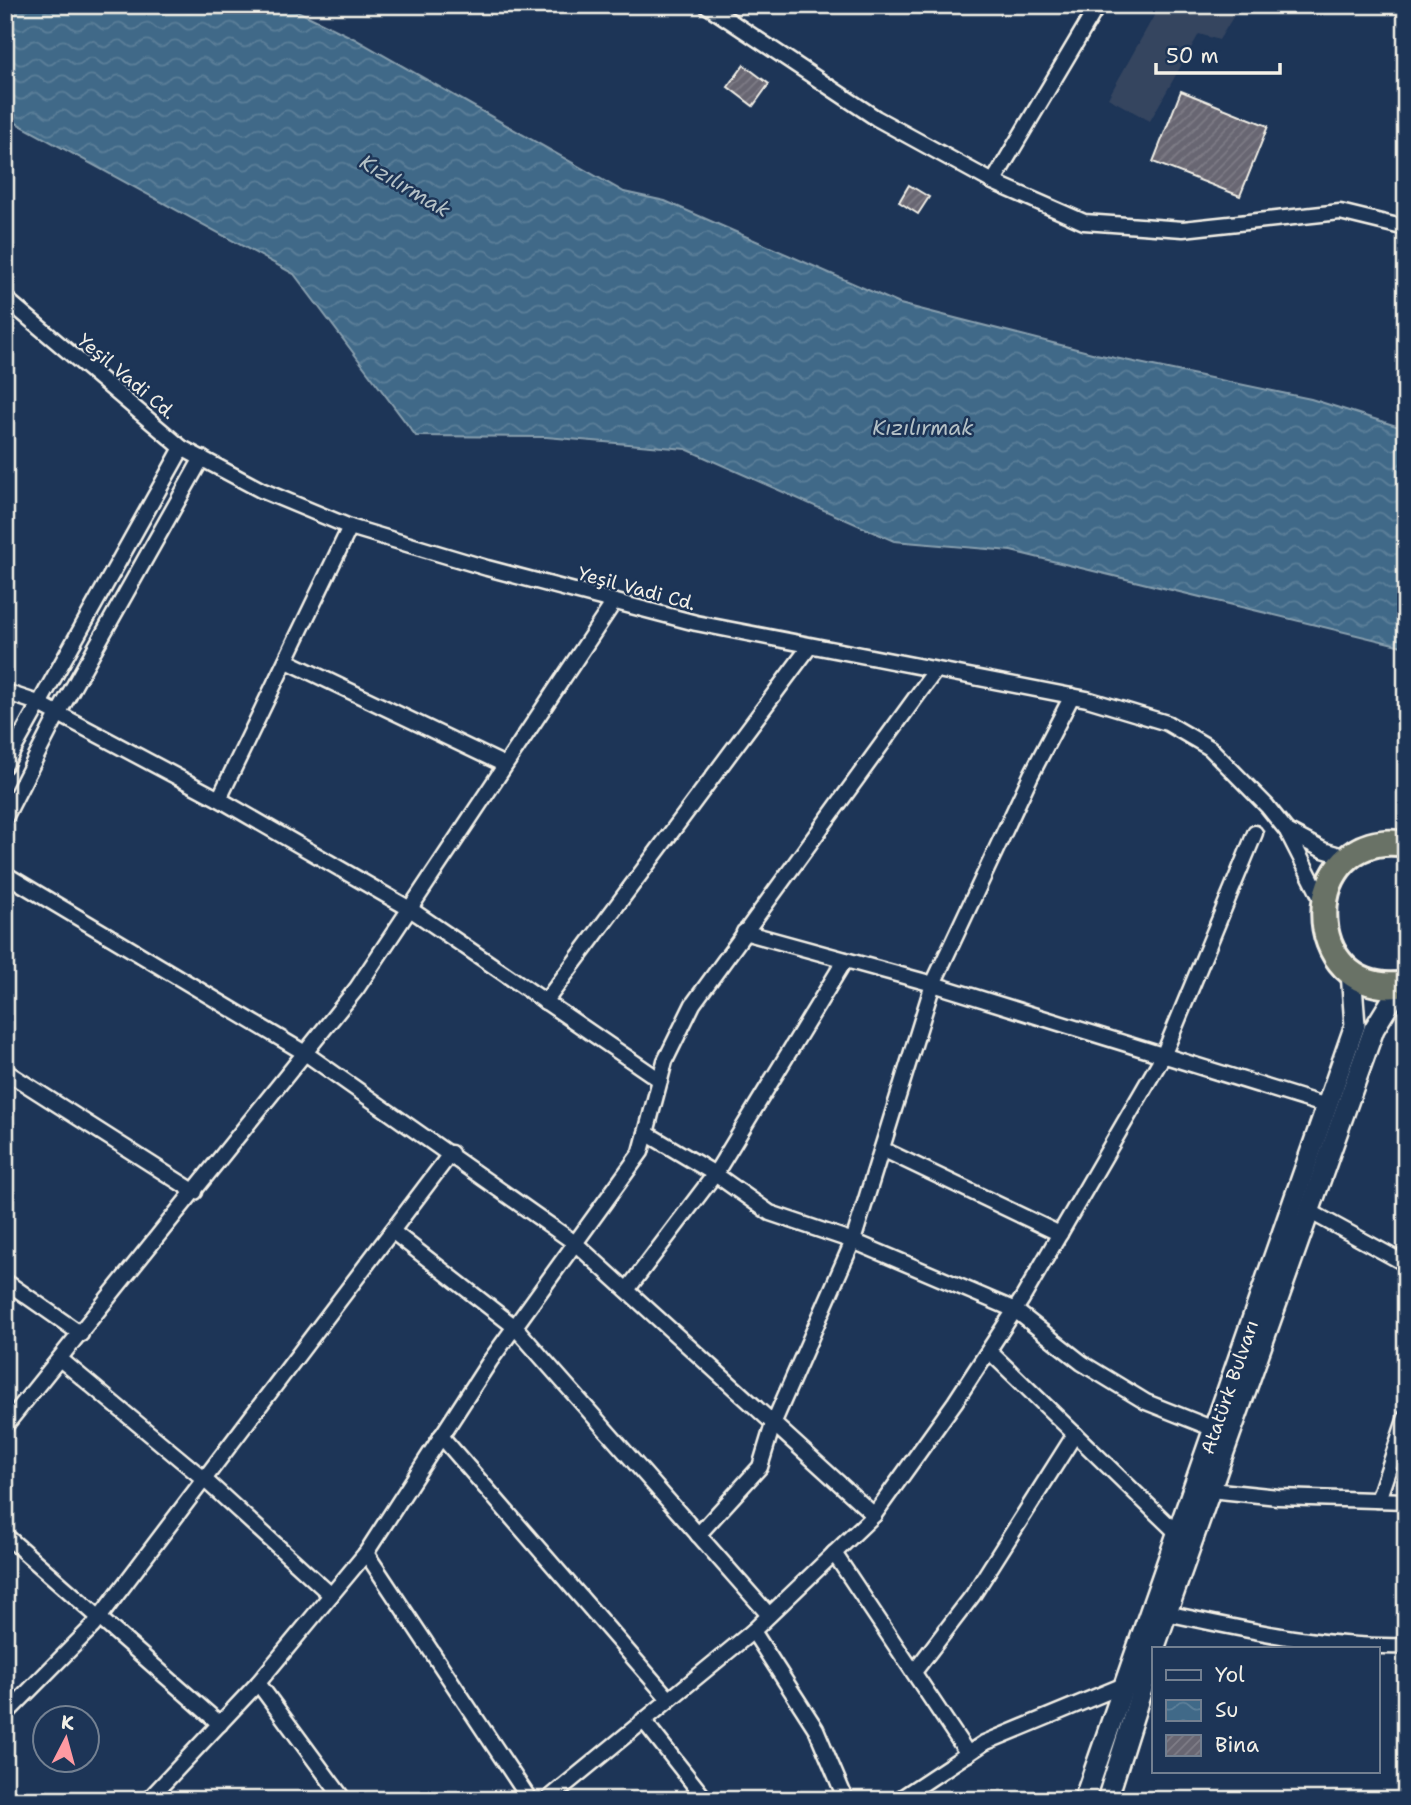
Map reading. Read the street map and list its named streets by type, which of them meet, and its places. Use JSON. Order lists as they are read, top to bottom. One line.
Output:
{"streets":{"highway":["Atatürk Bulvarı"],"street":["Yeşil Vadi Cd."]},"water":["Kızılırmak"],"legend":["Yol","Su","Bina"],"scale_bar":"50 m","north":"top"}
